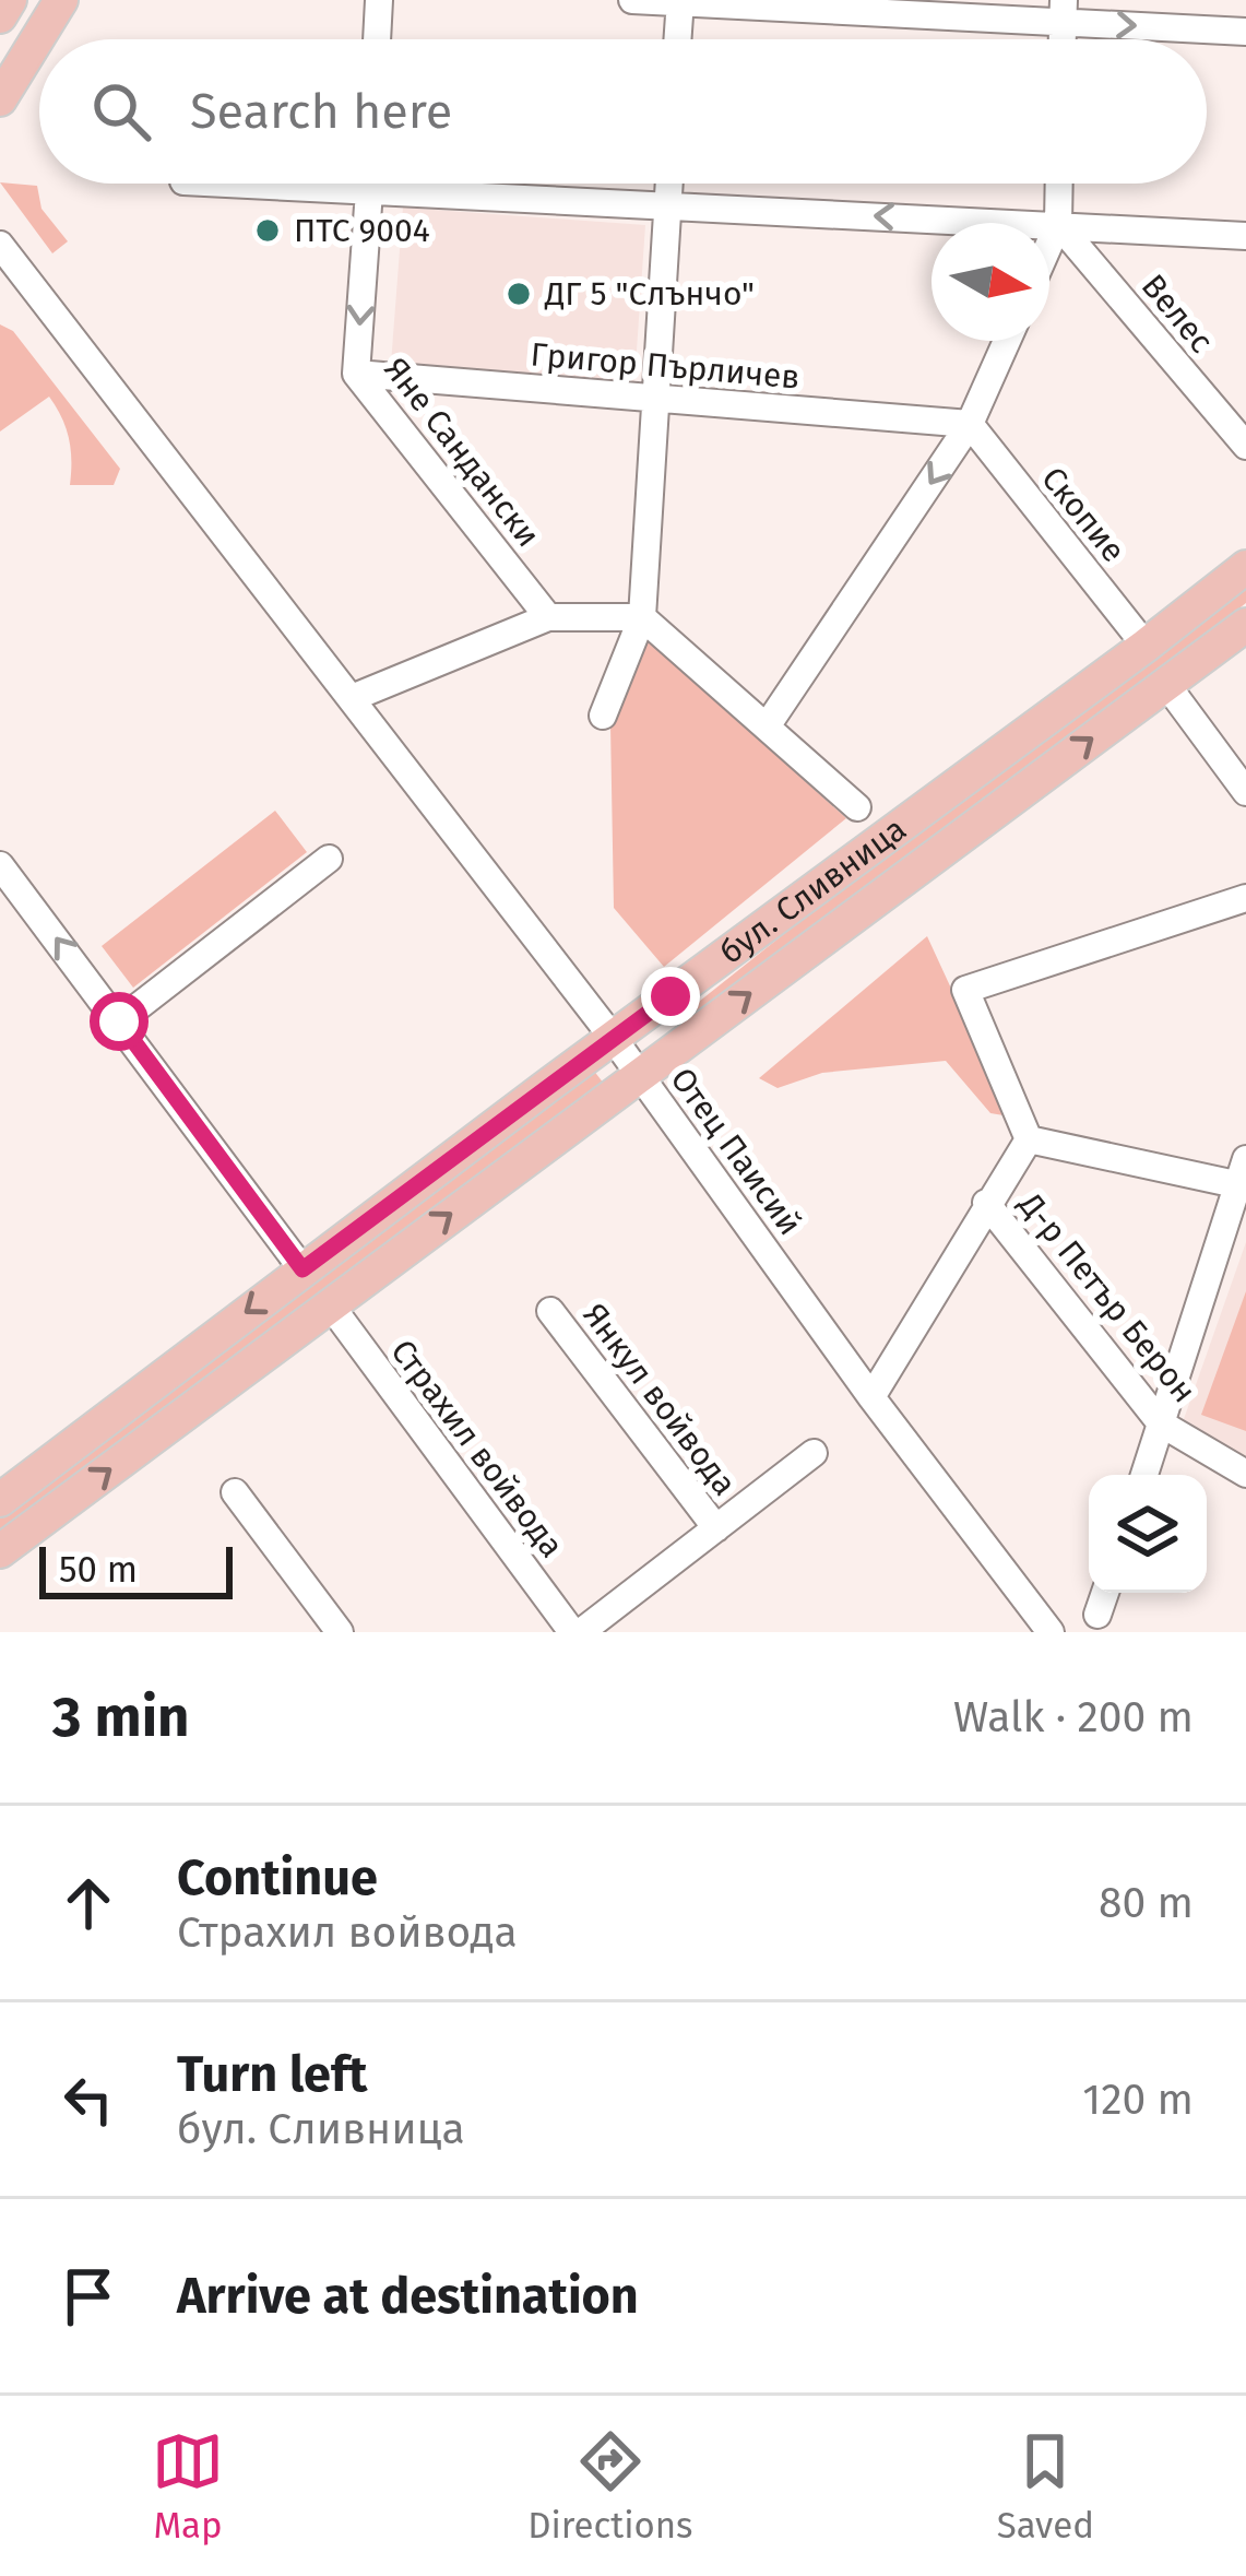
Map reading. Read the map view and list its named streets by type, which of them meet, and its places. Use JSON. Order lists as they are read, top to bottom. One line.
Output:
{"streets":{"main road":["бул. Сливница"],"street":["Велес","Григор Пърличев","Яне Сандански","Скопие","Отец Паисий","Д-р Петър Берон","Янкул войвода","Страхил войвода"]},"crossings":[["Григор Пърличев","Яне Сандански"],["Григор Пърличев","Скопие"],["Скопие","бул. Сливница"],["бул. Сливница","Отец Паисий"],["бул. Сливница","Страхил войвода"]],"one_way":["Яне Сандански"],"places":["ПТС 9004","ДГ 5 \"Слънчо\""],"scale_bar":"50 m","north":"right","page":{"search":"Search here","scale":"50 m","heading":["3 min","Walk · 200 m"],"list":[["Continue","Страхил войвода","80 m"],["Turn left","бул. Сливница","120 m"],"Arrive at destination"],"nav":["Map","Directions","Saved"]}}
